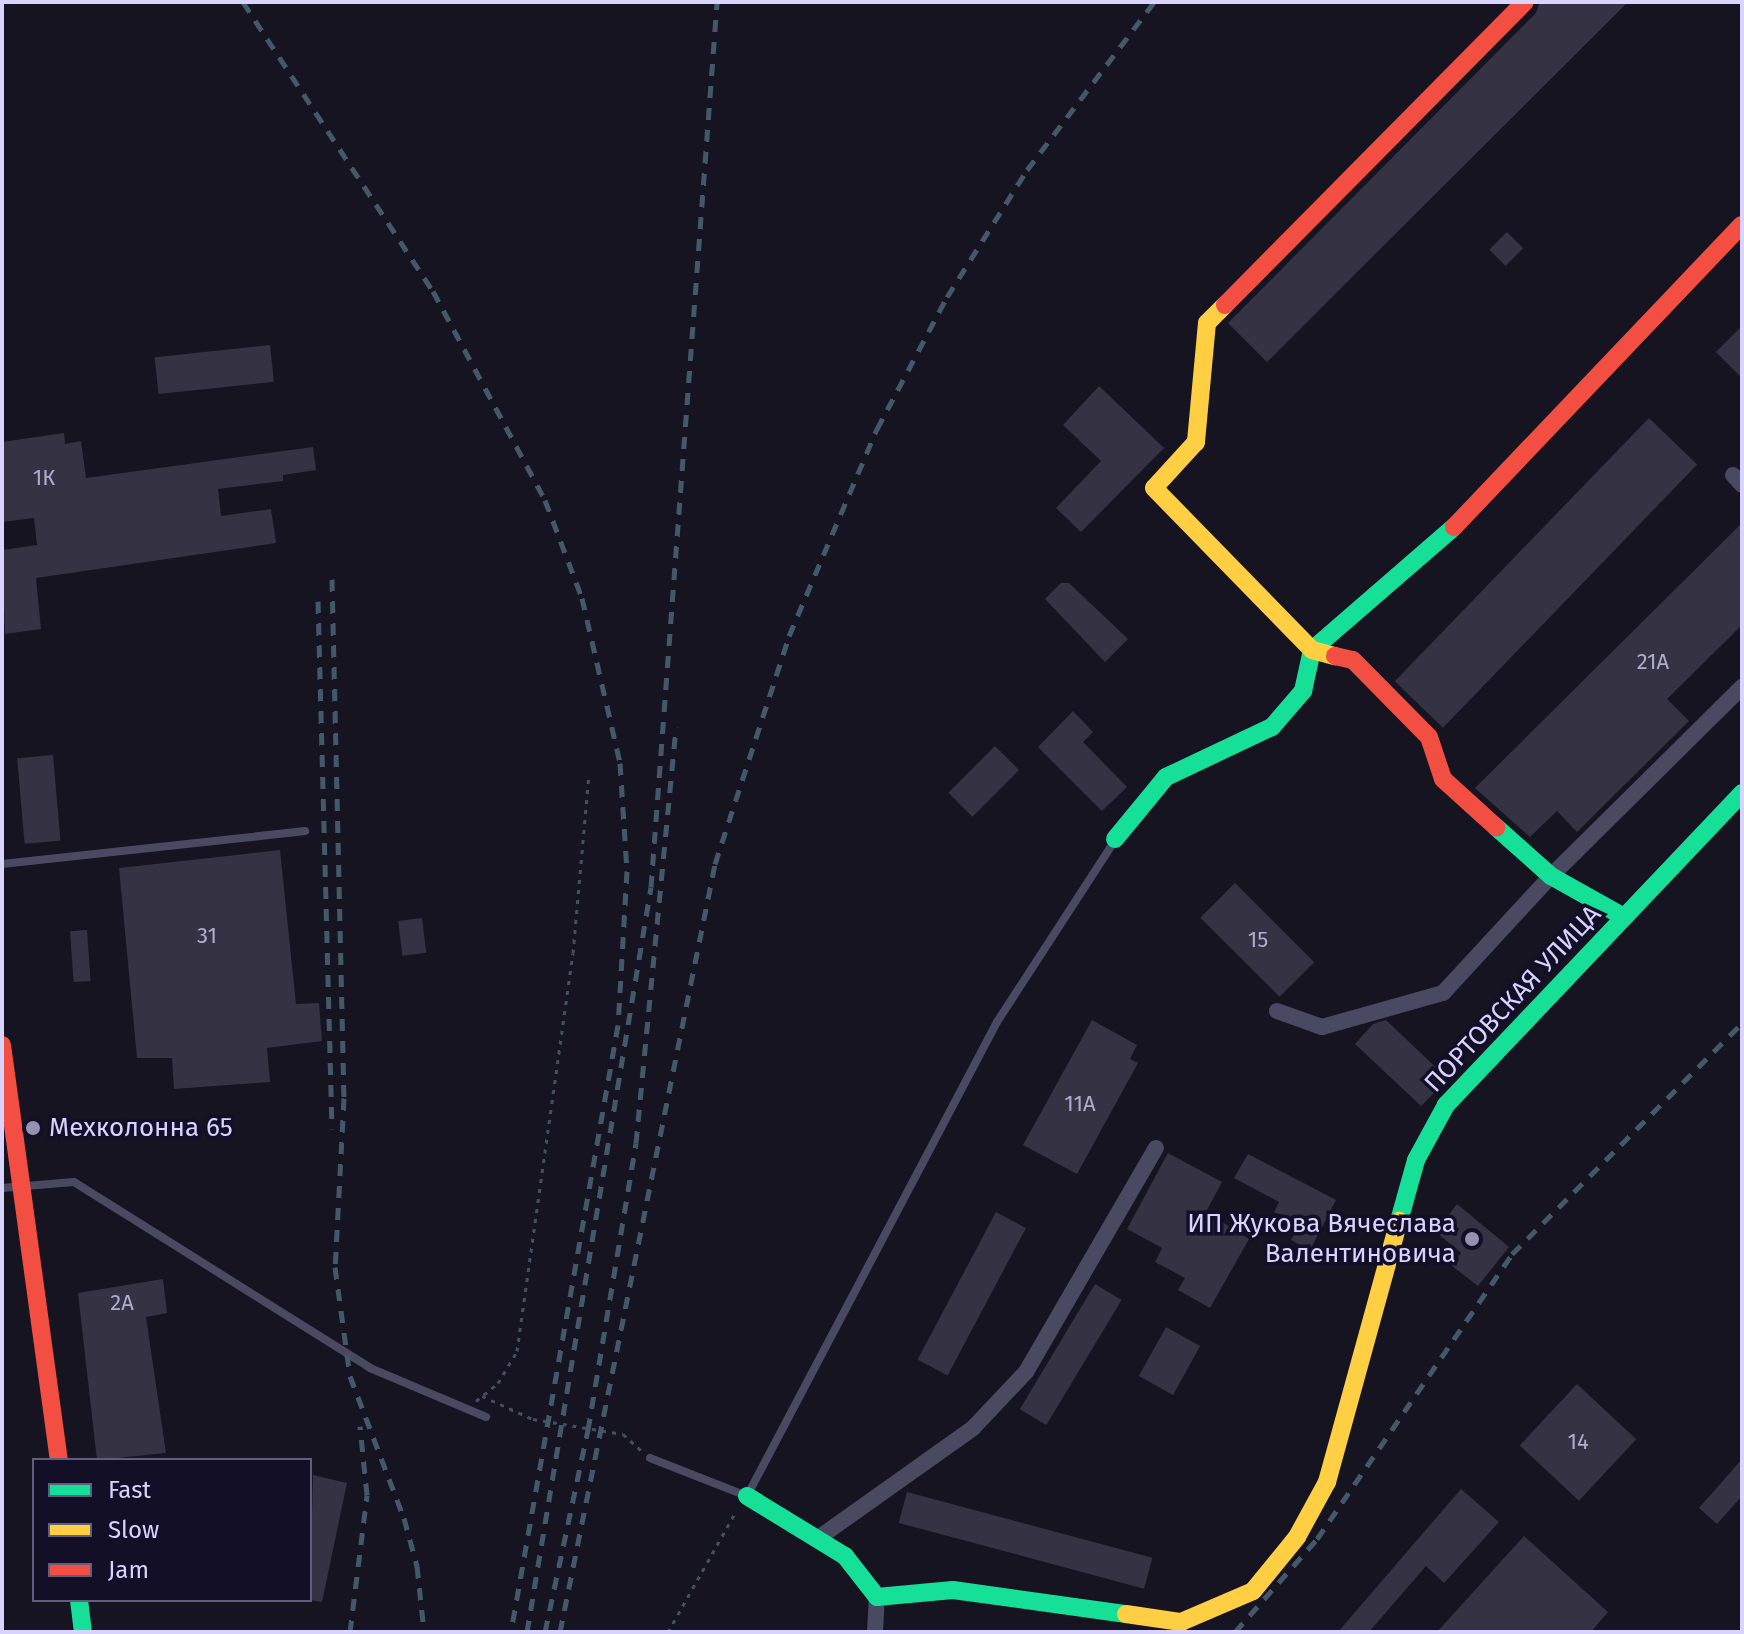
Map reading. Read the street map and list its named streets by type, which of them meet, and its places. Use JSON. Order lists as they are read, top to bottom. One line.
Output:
{"streets":{"street":["ПОРТОВСКАЯ УЛИЦА"]},"places":["Мехколонна 65","ИП Жукова Вячеслава Валентиновича"],"house_numbers":["1К","21А","31","15","11А","2А","14"],"legend":["Fast","Slow","Jam"]}
